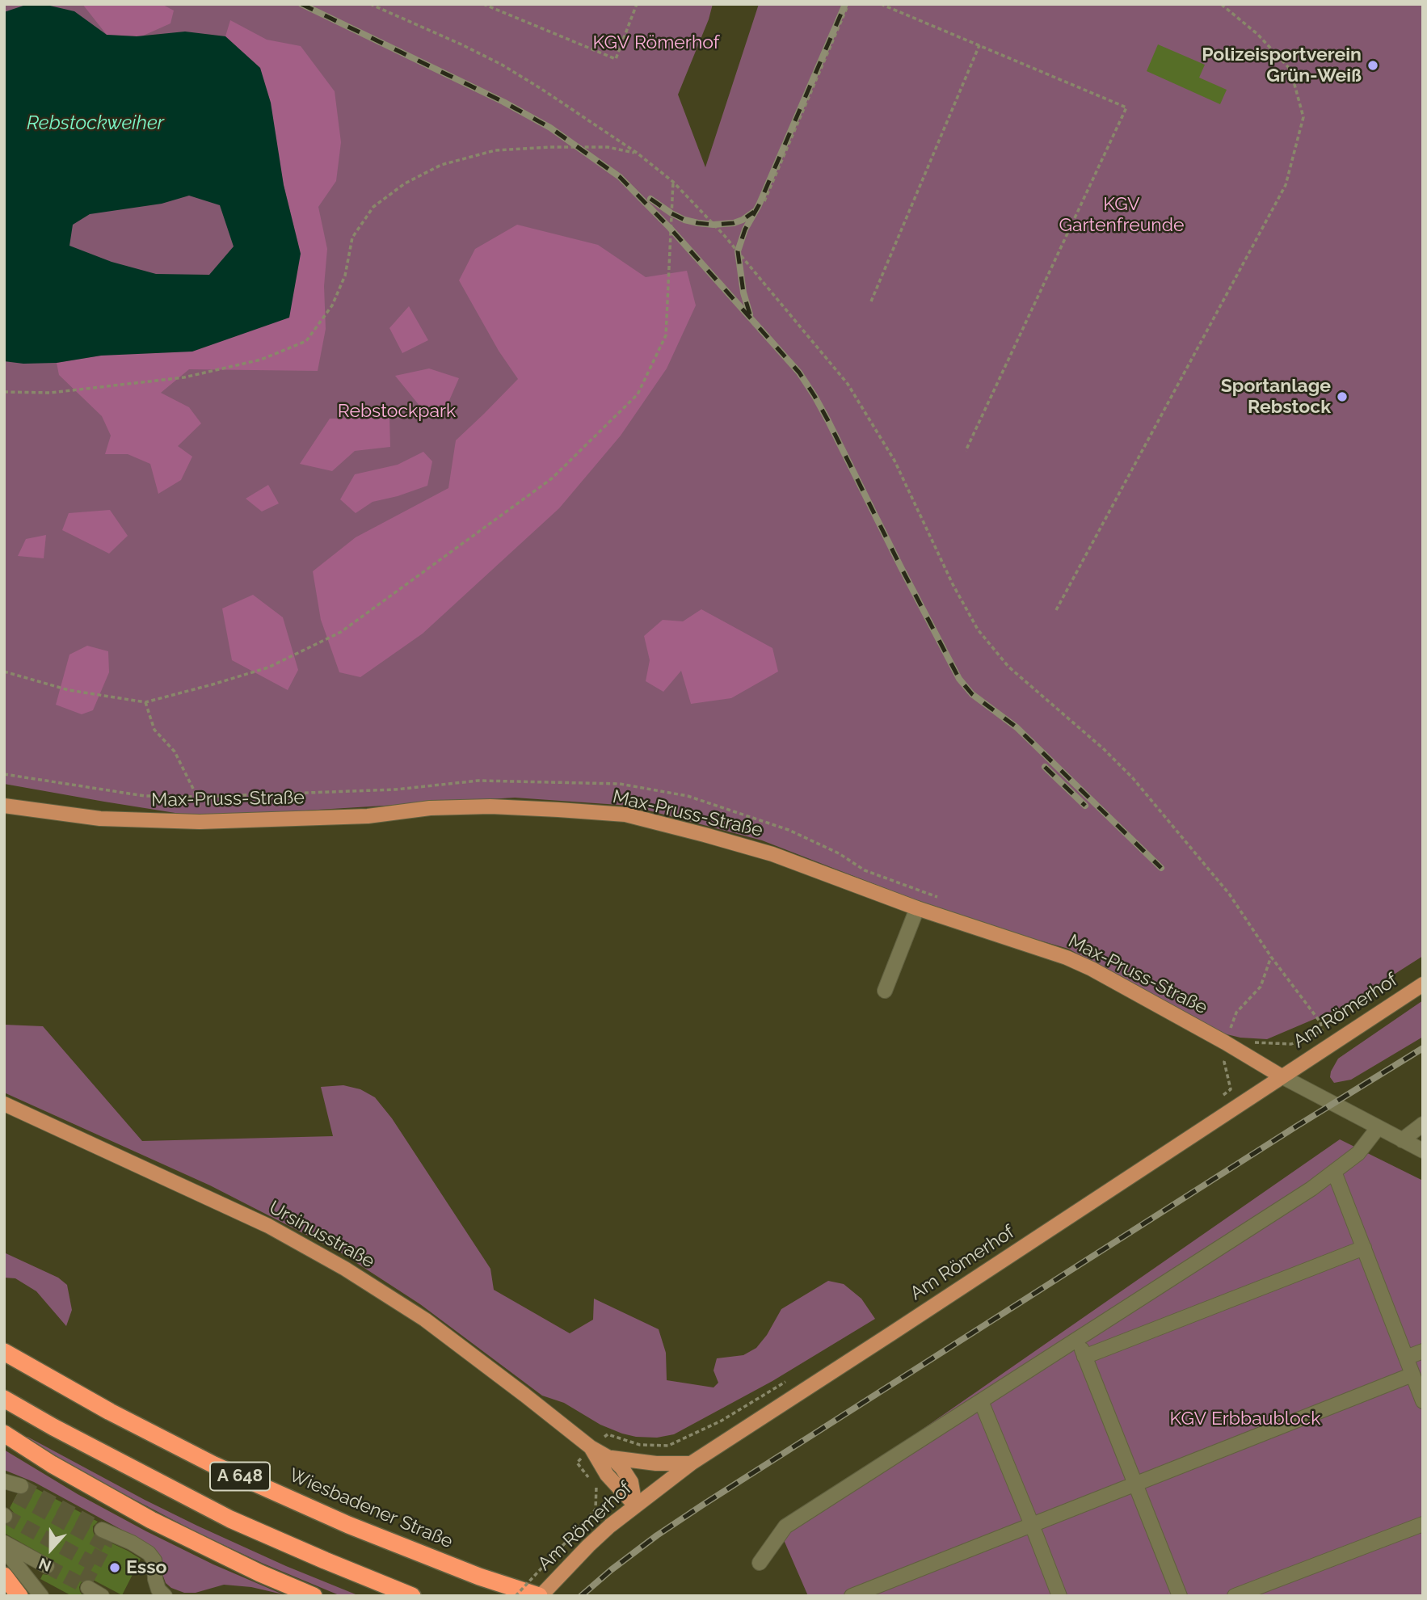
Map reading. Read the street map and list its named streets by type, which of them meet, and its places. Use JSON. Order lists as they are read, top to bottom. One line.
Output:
{"streets":{"highway":["A 648","Wiesbadener Straße"],"main road":["Max-Pruss-Straße","Am Römerhof","Ursinusstraße"]},"crossings":[["Max-Pruss-Straße","Am Römerhof"],["Am Römerhof","Ursinusstraße"],["Am Römerhof","Wiesbadener Straße"]],"water":["Rebstockweiher"],"parks":["KGV Römerhof","KGV Gartenfreunde","Rebstockpark","KGV Erbbaublock"],"places":["Polizeisportverein Grün-Weiß","Sportanlage Rebstock","Esso"],"north":"bottom"}
